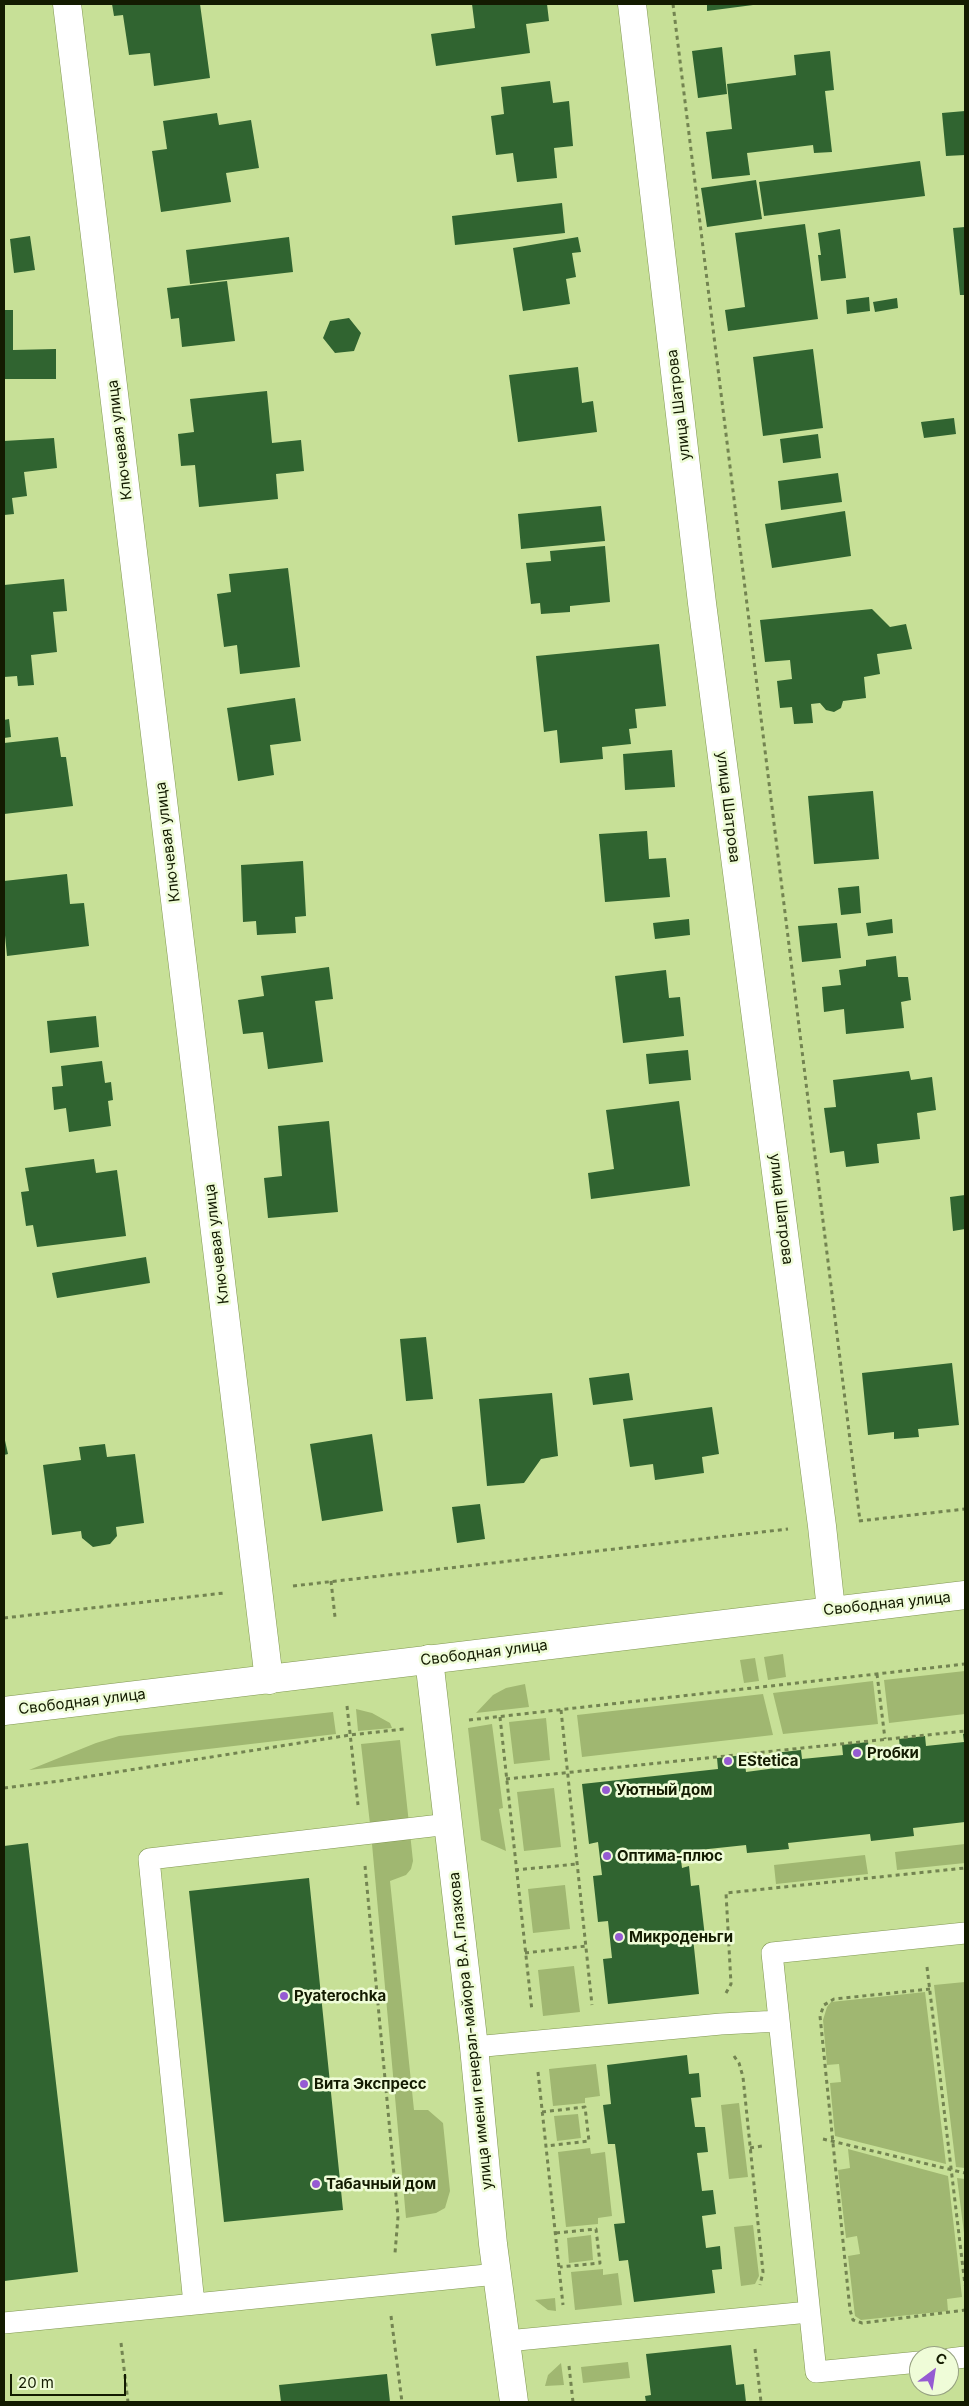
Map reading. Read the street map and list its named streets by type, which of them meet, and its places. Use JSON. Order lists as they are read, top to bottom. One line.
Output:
{"streets":{"street":["улица Шатрова","Ключевая улица","Свободная улица","улица имени генерал-майора В.А.Глазкова"]},"crossings":[["улица Шатрова","Свободная улица"],["Ключевая улица","Свободная улица"],["Свободная улица","улица имени генерал-майора В.А.Глазкова"]],"places":["Proбки","EStetica","Уютный дом","Оптима-плюс","Микроденьги","Pyaterochka","Вита Экспресс","Табачный дом"],"scale_bar":"20 m","north":"top right"}
